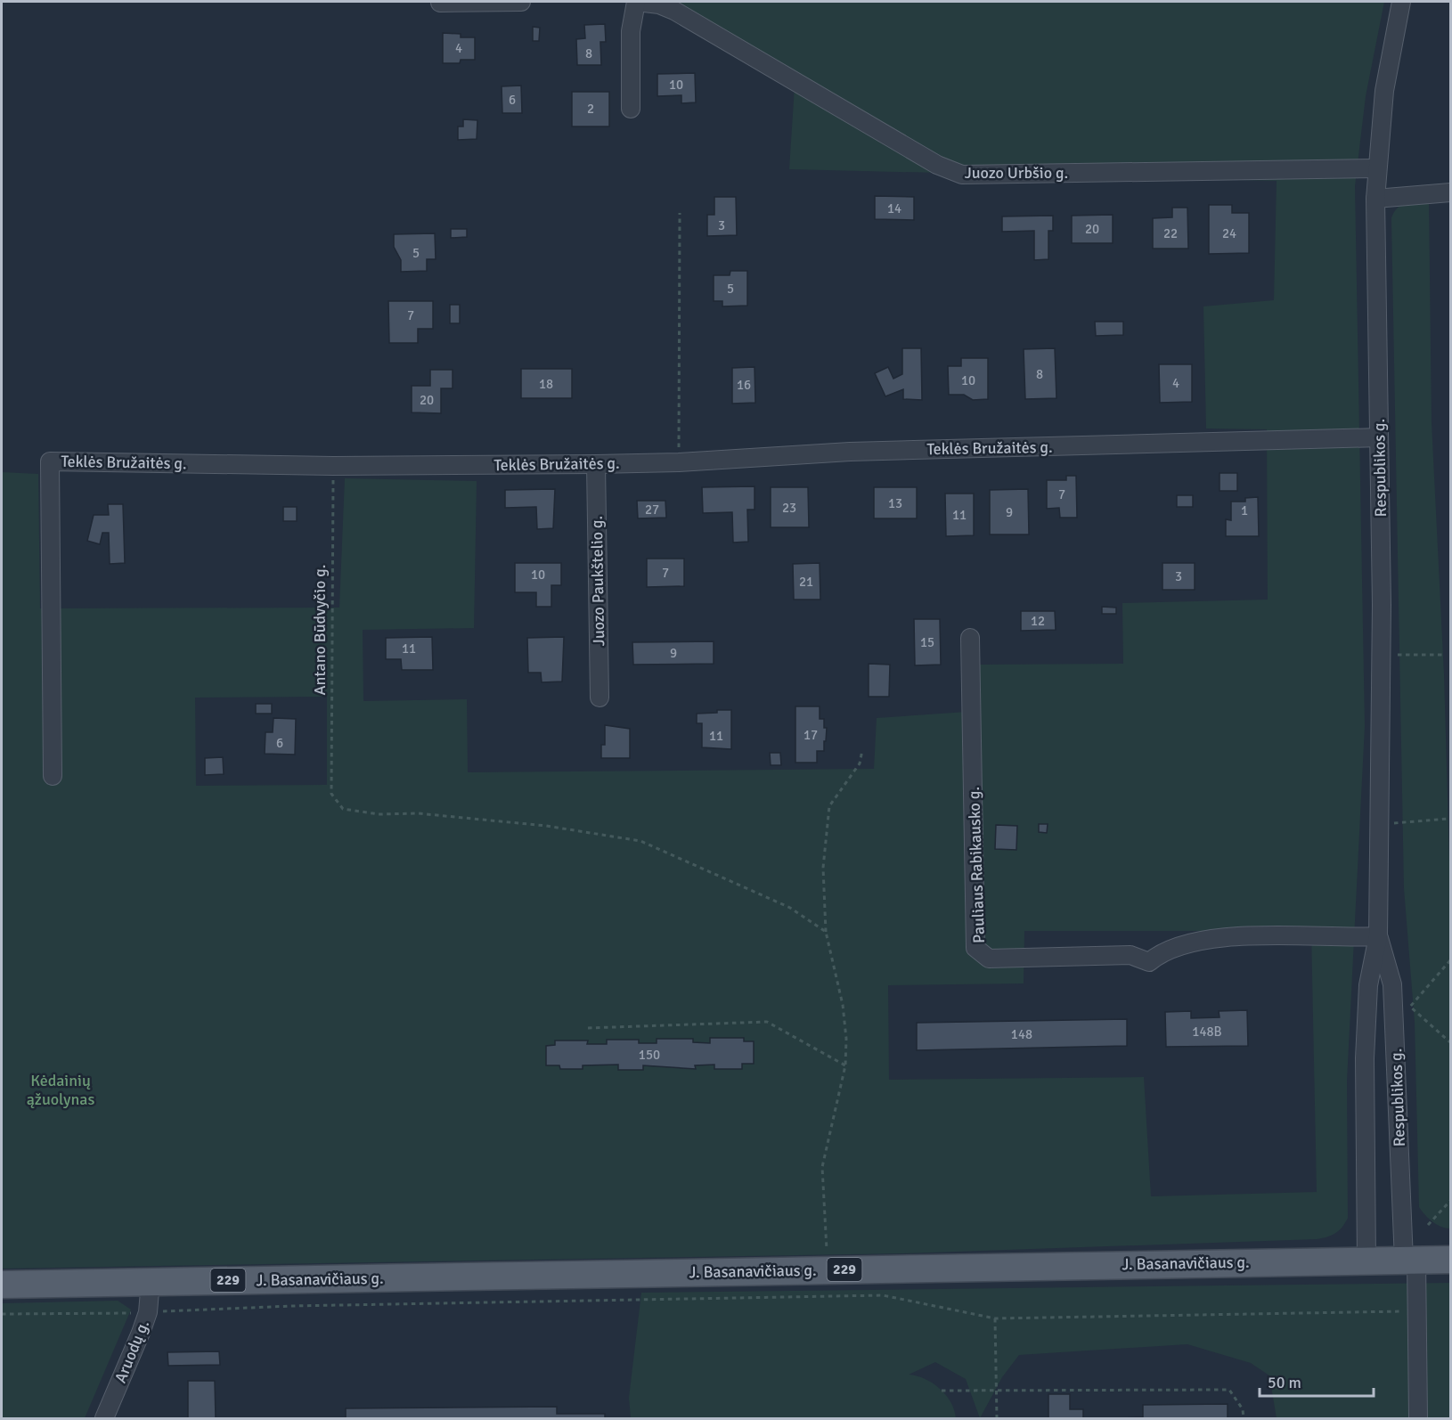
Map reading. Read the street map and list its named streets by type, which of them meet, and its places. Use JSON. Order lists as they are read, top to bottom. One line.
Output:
{"streets":{"main road":["J. Basanavičiaus g.","229"],"street":["Juozo Urbšio g.","Teklės Bružaitės g.","Respublikos g.","Juozo Paukštelio g.","Pauliaus Rabikausko g.","Aruodų g."],"path":["Antano Būdvyčio g."]},"crossings":[["Juozo Urbšio g.","Respublikos g."],["Teklės Bružaitės g.","Respublikos g."],["Teklės Bružaitės g.","Juozo Paukštelio g."],["Teklės Bružaitės g.","Antano Būdvyčio g."],["Respublikos g.","Pauliaus Rabikausko g."],["Respublikos g.","J. Basanavičiaus g."],["J. Basanavičiaus g.","229"],["J. Basanavičiaus g.","Aruodų g."],["229","Aruodų g."]],"parks":["Kėdainių ąžuolynas"],"house_numbers":["4","8","10","6","2","14","3","20","22","24","5","5","7","8","10","4","18","16","20","7","13","23","27","1","9","11","7","10","3","21","12","15","11","9","17","11","6","148B","148","150"],"scale_bar":"50 m"}
